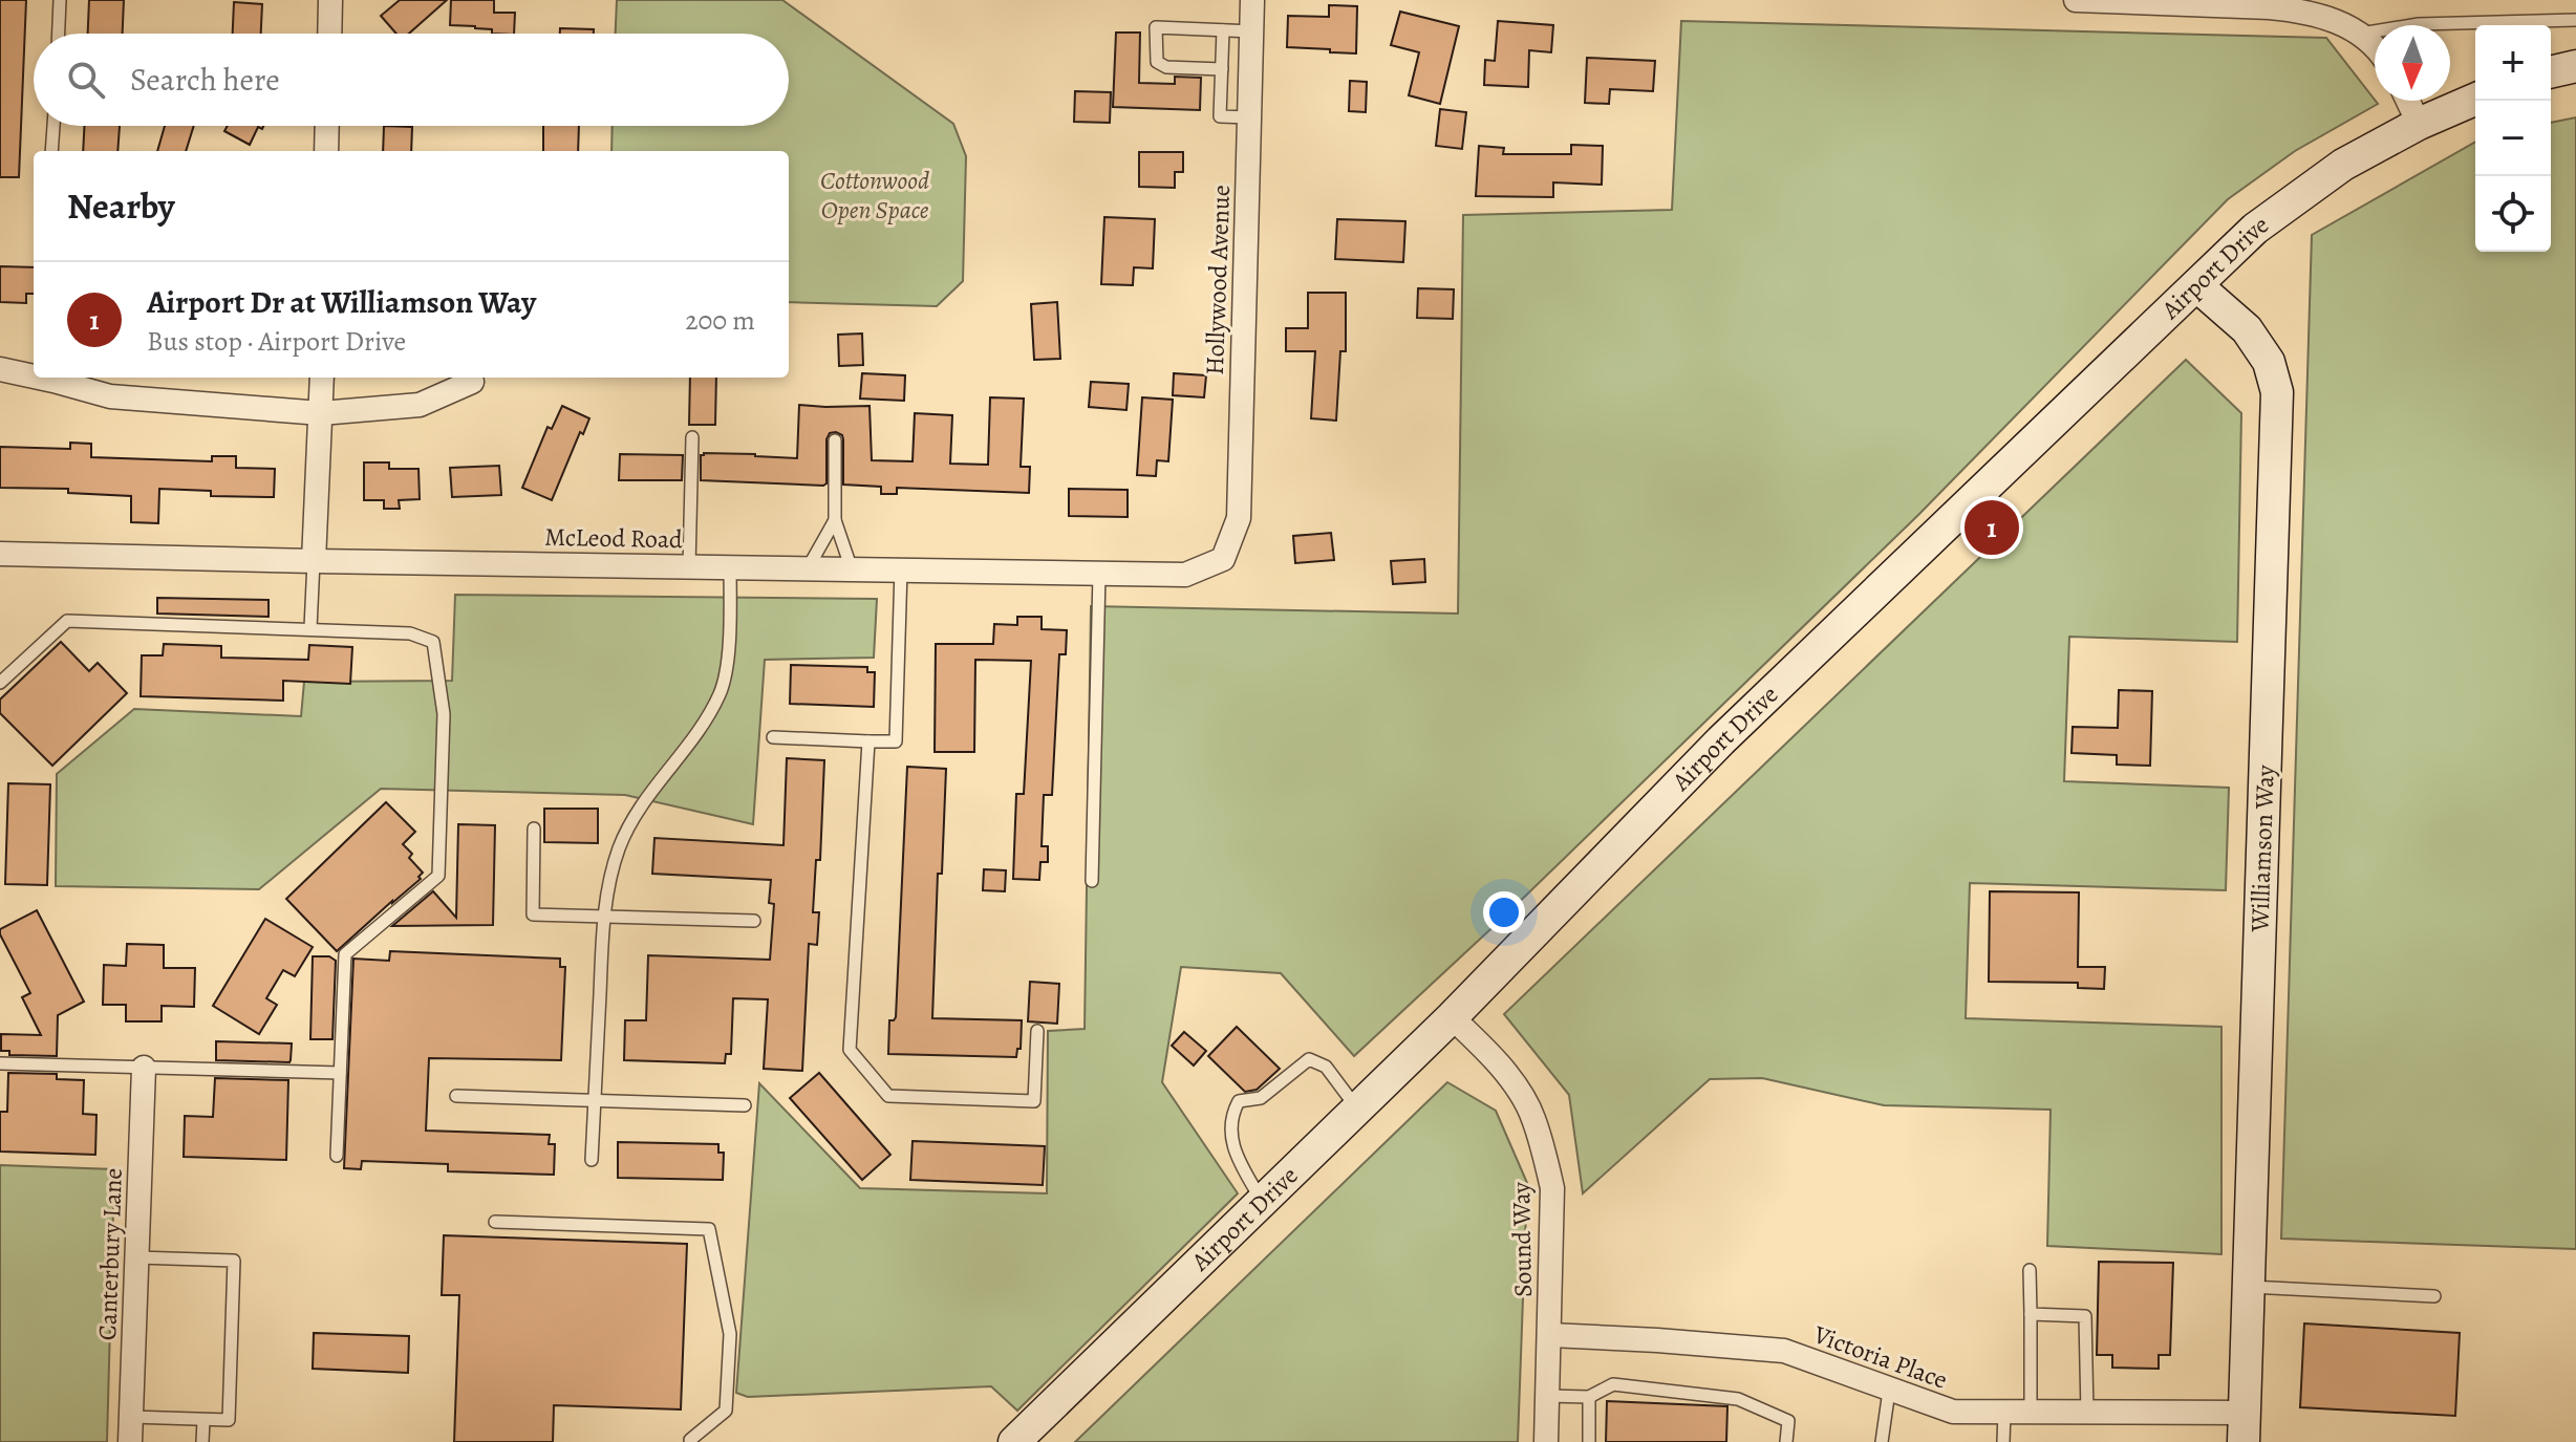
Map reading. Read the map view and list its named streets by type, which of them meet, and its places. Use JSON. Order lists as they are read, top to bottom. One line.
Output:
{"streets":{"main road":["Airport Drive","Williamson Way"],"street":["Hollywood Avenue","McLeod Road","Sound Way","Canterbury Lane","Victoria Place"]},"crossings":[["Airport Drive","Williamson Way"],["Airport Drive","Sound Way"],["Hollywood Avenue","McLeod Road"],["Williamson Way","Victoria Place"],["Sound Way","Victoria Place"]],"parks":["Cottonwood Open Space"],"north":"bottom","page":{"map_buttons":["+","−"],"search":"Search here","heading":"Nearby","list":[{"mark":"1","name":"Airport Dr at Williamson Way","note":"Bus stop · Airport Drive","value":"200 m"}],"pins":"1"}}
